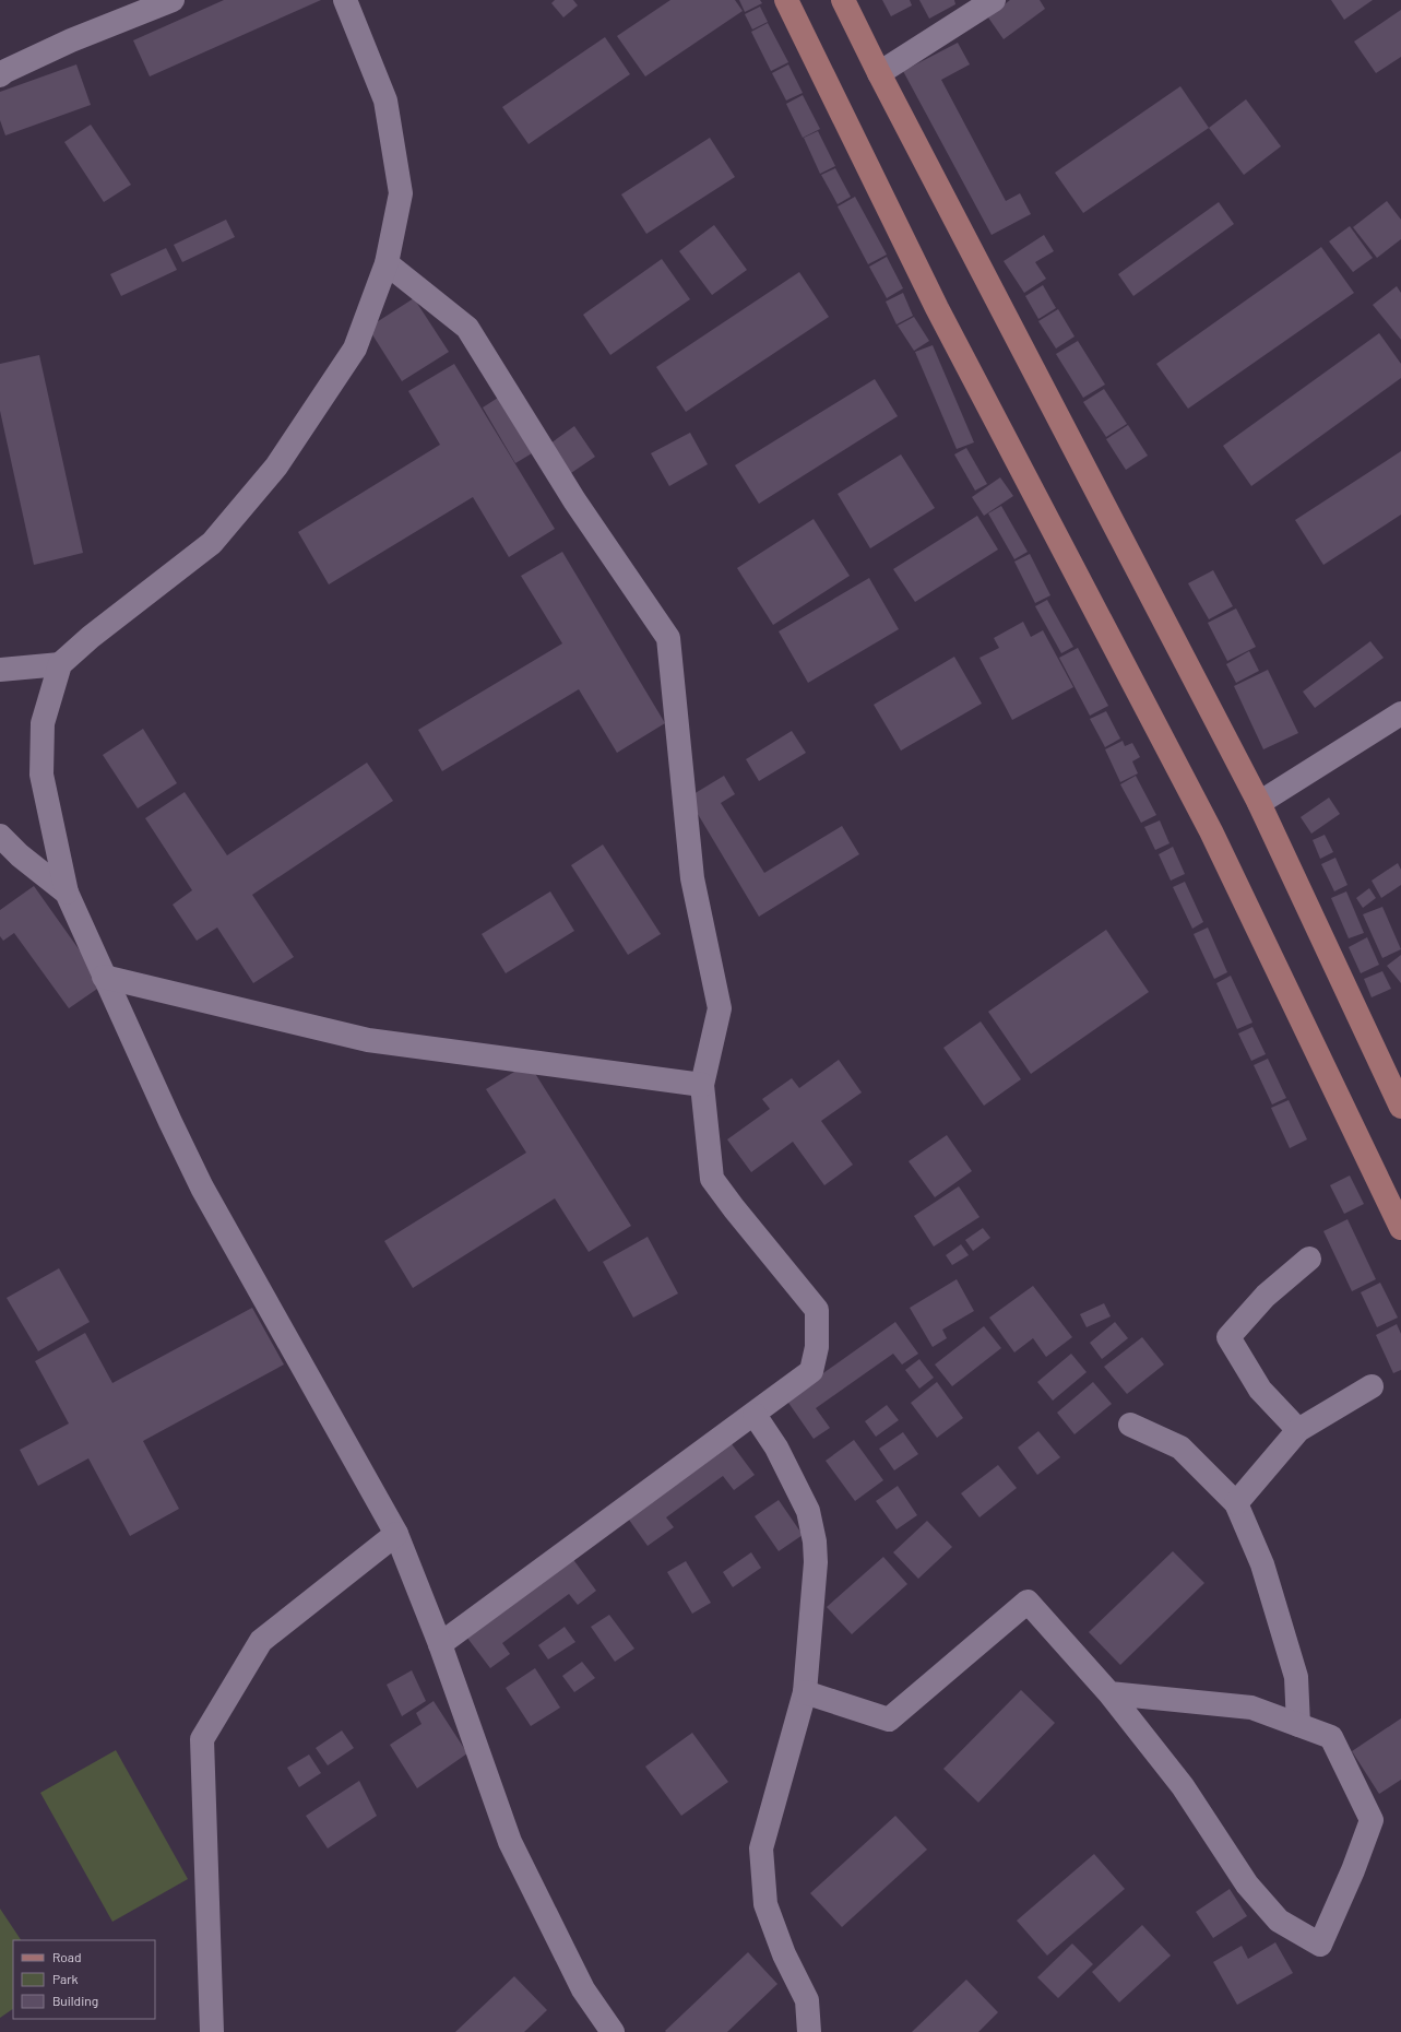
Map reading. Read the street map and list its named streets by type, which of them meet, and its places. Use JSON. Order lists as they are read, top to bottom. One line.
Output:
{"legend":["Road","Park","Building"]}
